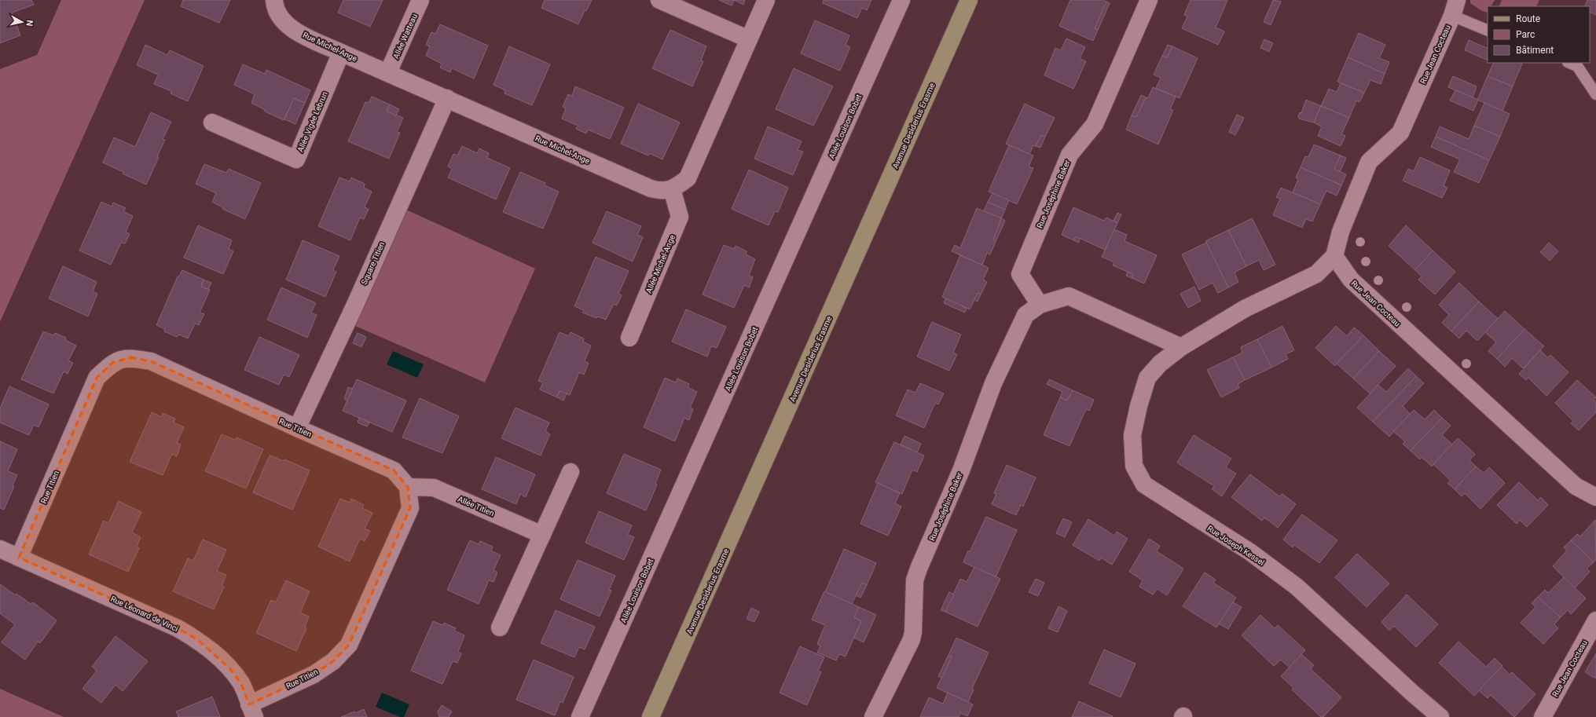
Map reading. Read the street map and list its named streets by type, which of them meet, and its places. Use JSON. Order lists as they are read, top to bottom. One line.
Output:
{"streets":{"main road":["Avenue Desiderius Erasme"],"street":["Allée Watteau","Rue Michel-Ange","Rue Jean Cocteau","Allée Vigée Lebrun","Allée Louison Bobet","Rue Joséphine Baker","Square Titien","Allée Michel-Ange","Rue Titien","Allée Titien","Rue Joseph Kessel","Rue Léonard de Vinci"]},"crossings":[["Allée Watteau","Rue Michel-Ange"],["Rue Michel-Ange","Allée Vigée Lebrun"],["Rue Michel-Ange","Square Titien"],["Rue Michel-Ange","Allée Michel-Ange"],["Rue Joséphine Baker","Rue Joseph Kessel"],["Square Titien","Rue Titien"],["Rue Titien","Allée Titien"],["Rue Titien","Rue Léonard de Vinci"]],"legend":["Route","Parc","Bâtiment"],"north":"right"}
